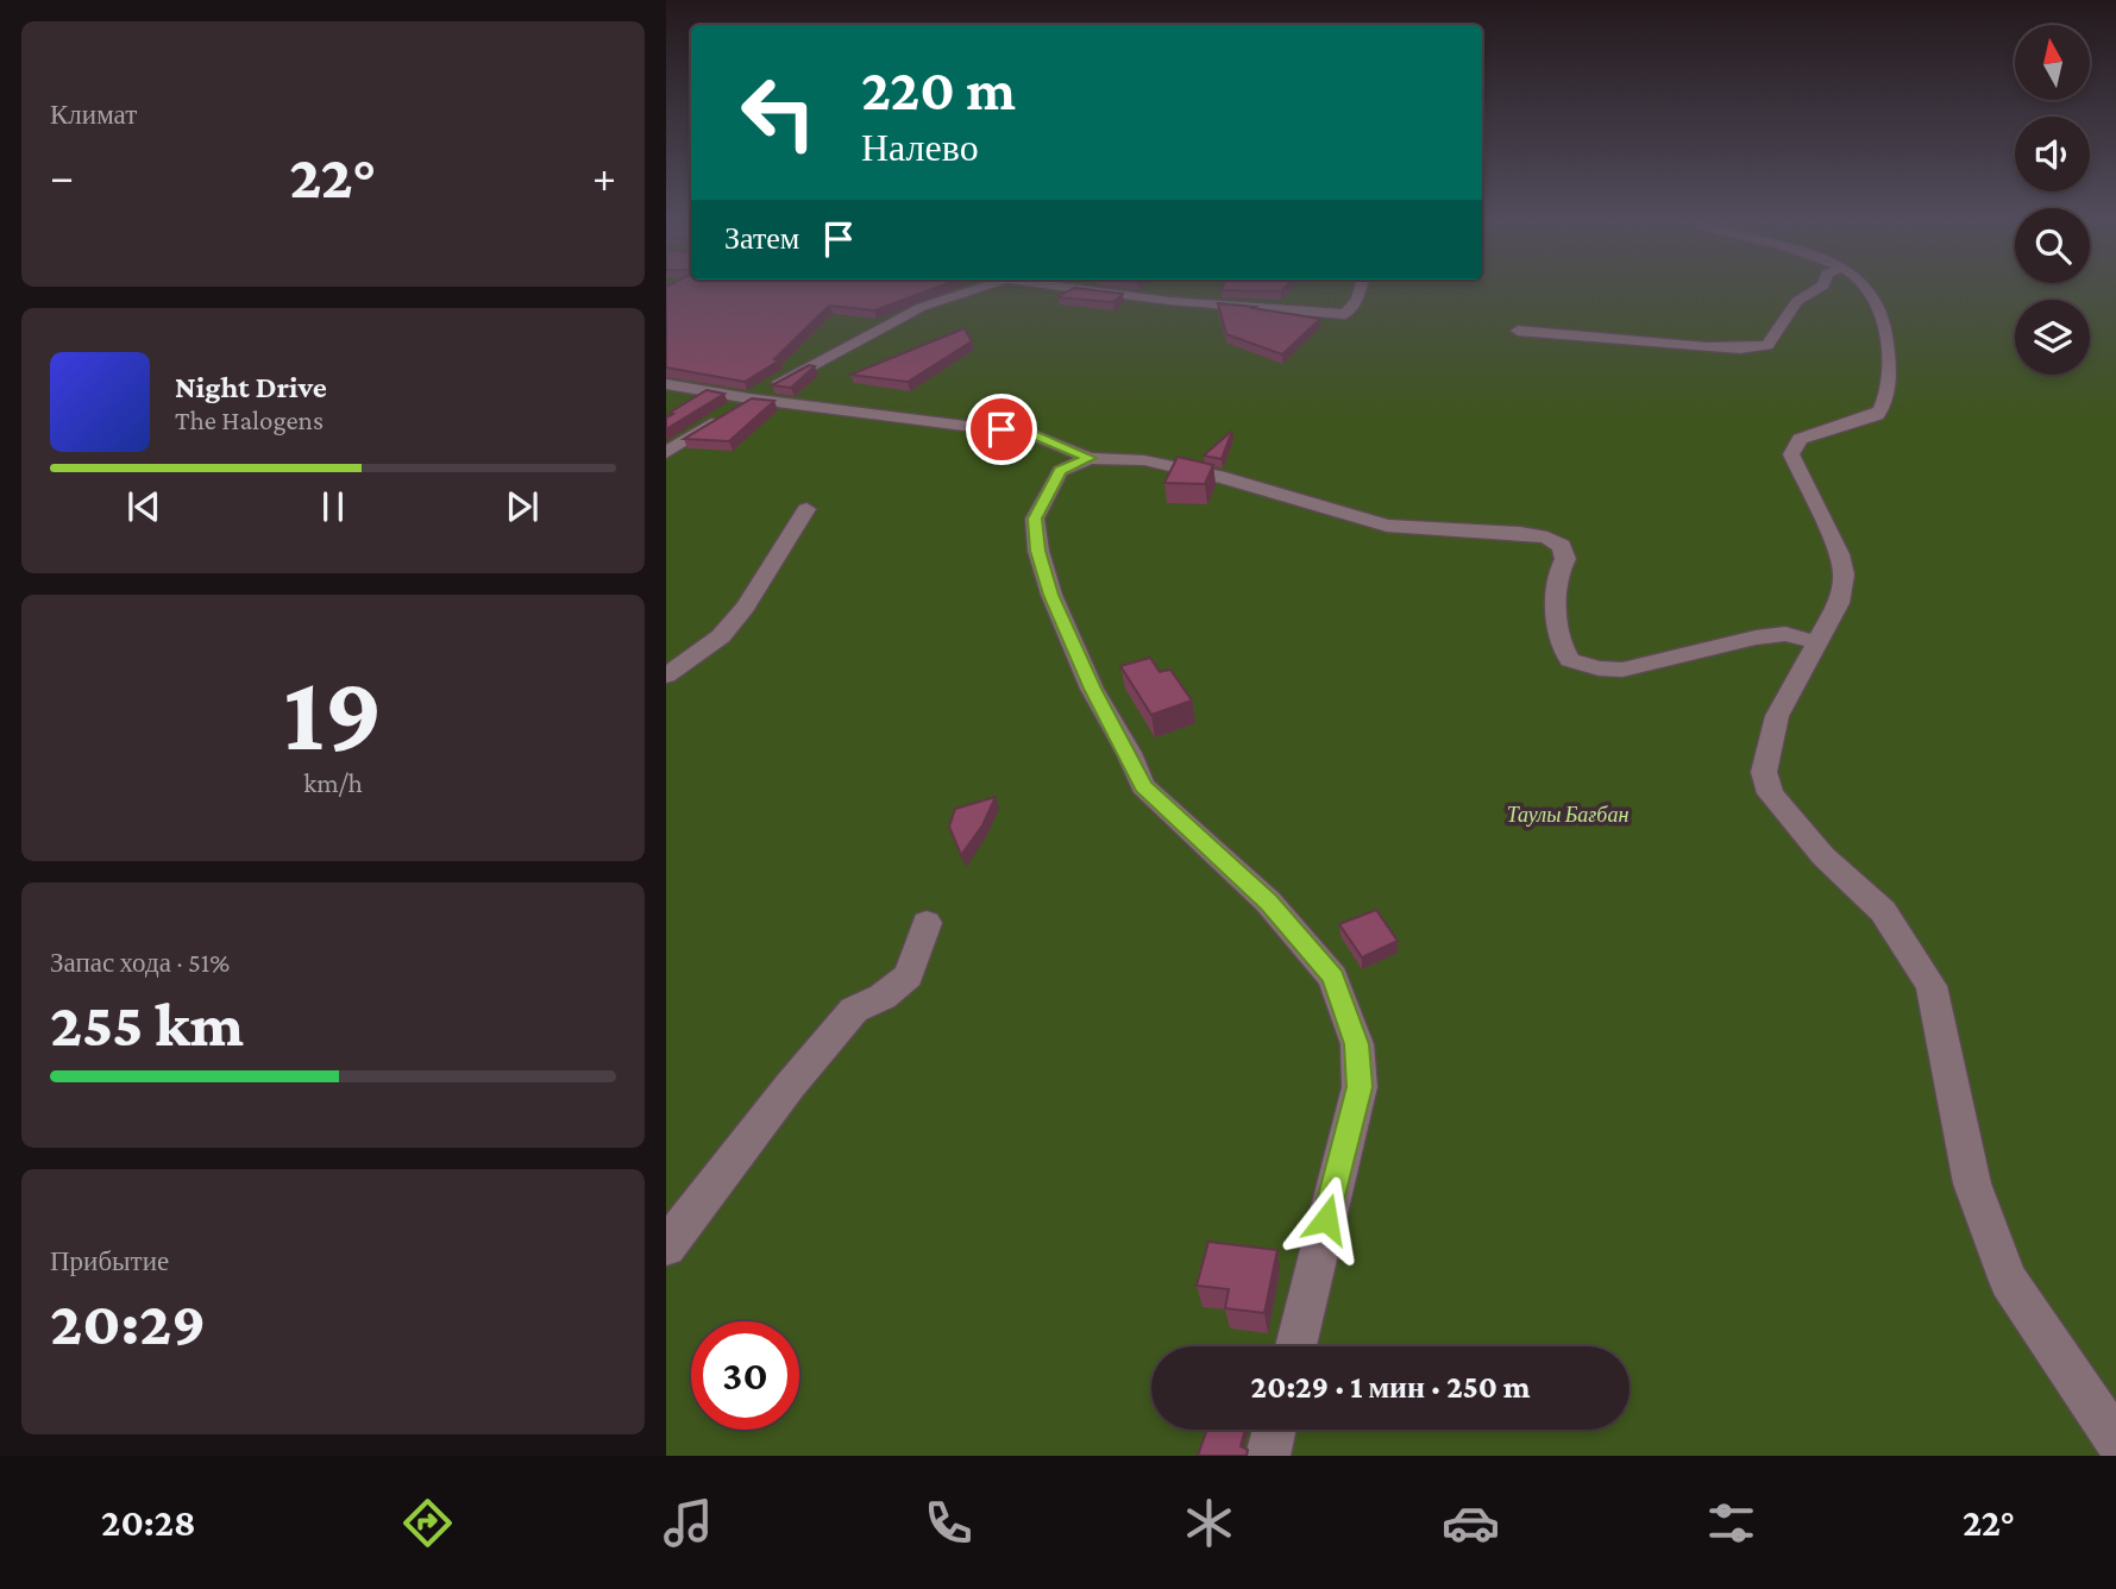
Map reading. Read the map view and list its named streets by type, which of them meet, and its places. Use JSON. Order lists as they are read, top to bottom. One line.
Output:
{"parks":["Таулы Бағбан"],"north":"top","page":{"tile":["Климат",["19","km/h"],["Запас хода · 51%","255 km"],["Прибытие","20:29"]],"turn":["220 m","Налево"],"heat":["−","22°","+"],"then":"Затем","song":["Night Drive","The Halogens"],"limit":"30","trip":"20:29 · 1 мин · 250 m","tabs":["20:28","22°"]}}
